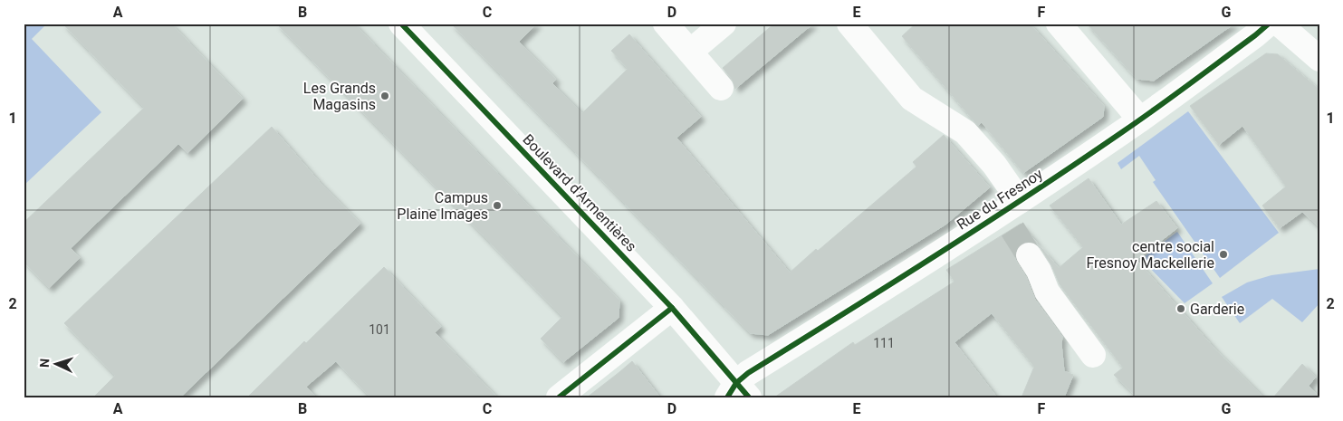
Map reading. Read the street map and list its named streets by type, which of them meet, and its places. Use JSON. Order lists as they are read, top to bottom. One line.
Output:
{"streets":{"street":["Boulevard d'Armentières","Rue du Fresnoy"]},"crossings":[["Boulevard d'Armentières","Rue du Fresnoy"]],"places":["Les Grands Magasins","Campus Plaine Images","centre social Fresnoy Mackellerie","Garderie"],"house_numbers":["101","111"],"north":"left","grid":{"columns":["A","B","C","D","E","F","G"],"rows":["1","2"]}}
